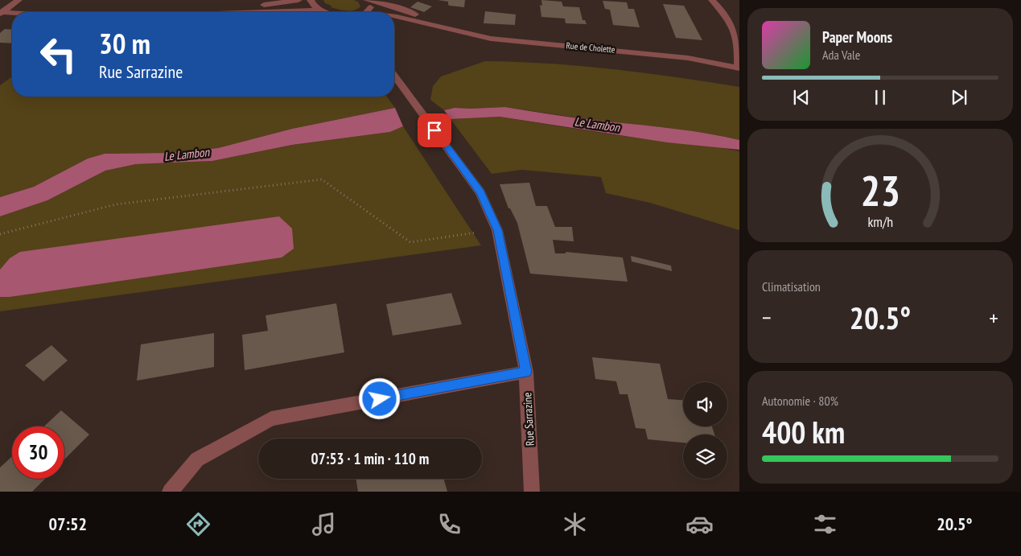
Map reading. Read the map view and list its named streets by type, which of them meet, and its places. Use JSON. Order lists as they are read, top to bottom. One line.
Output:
{"streets":{"street":["Rue de Cholette","Rue Sarrazine"]},"water":["Le Lambon"],"page":{"turn":["30 m","Rue Sarrazine"],"song":["Paper Moons","Ada Vale"],"tile":["Climatisation",["Autonomie · 80%","400 km"]],"heat":["−","20.5°","+"],"limit":"30","trip":"07:53 · 1 min · 110 m","tabs":["07:52","20.5°"],"gauge":["23","km/h"]}}
